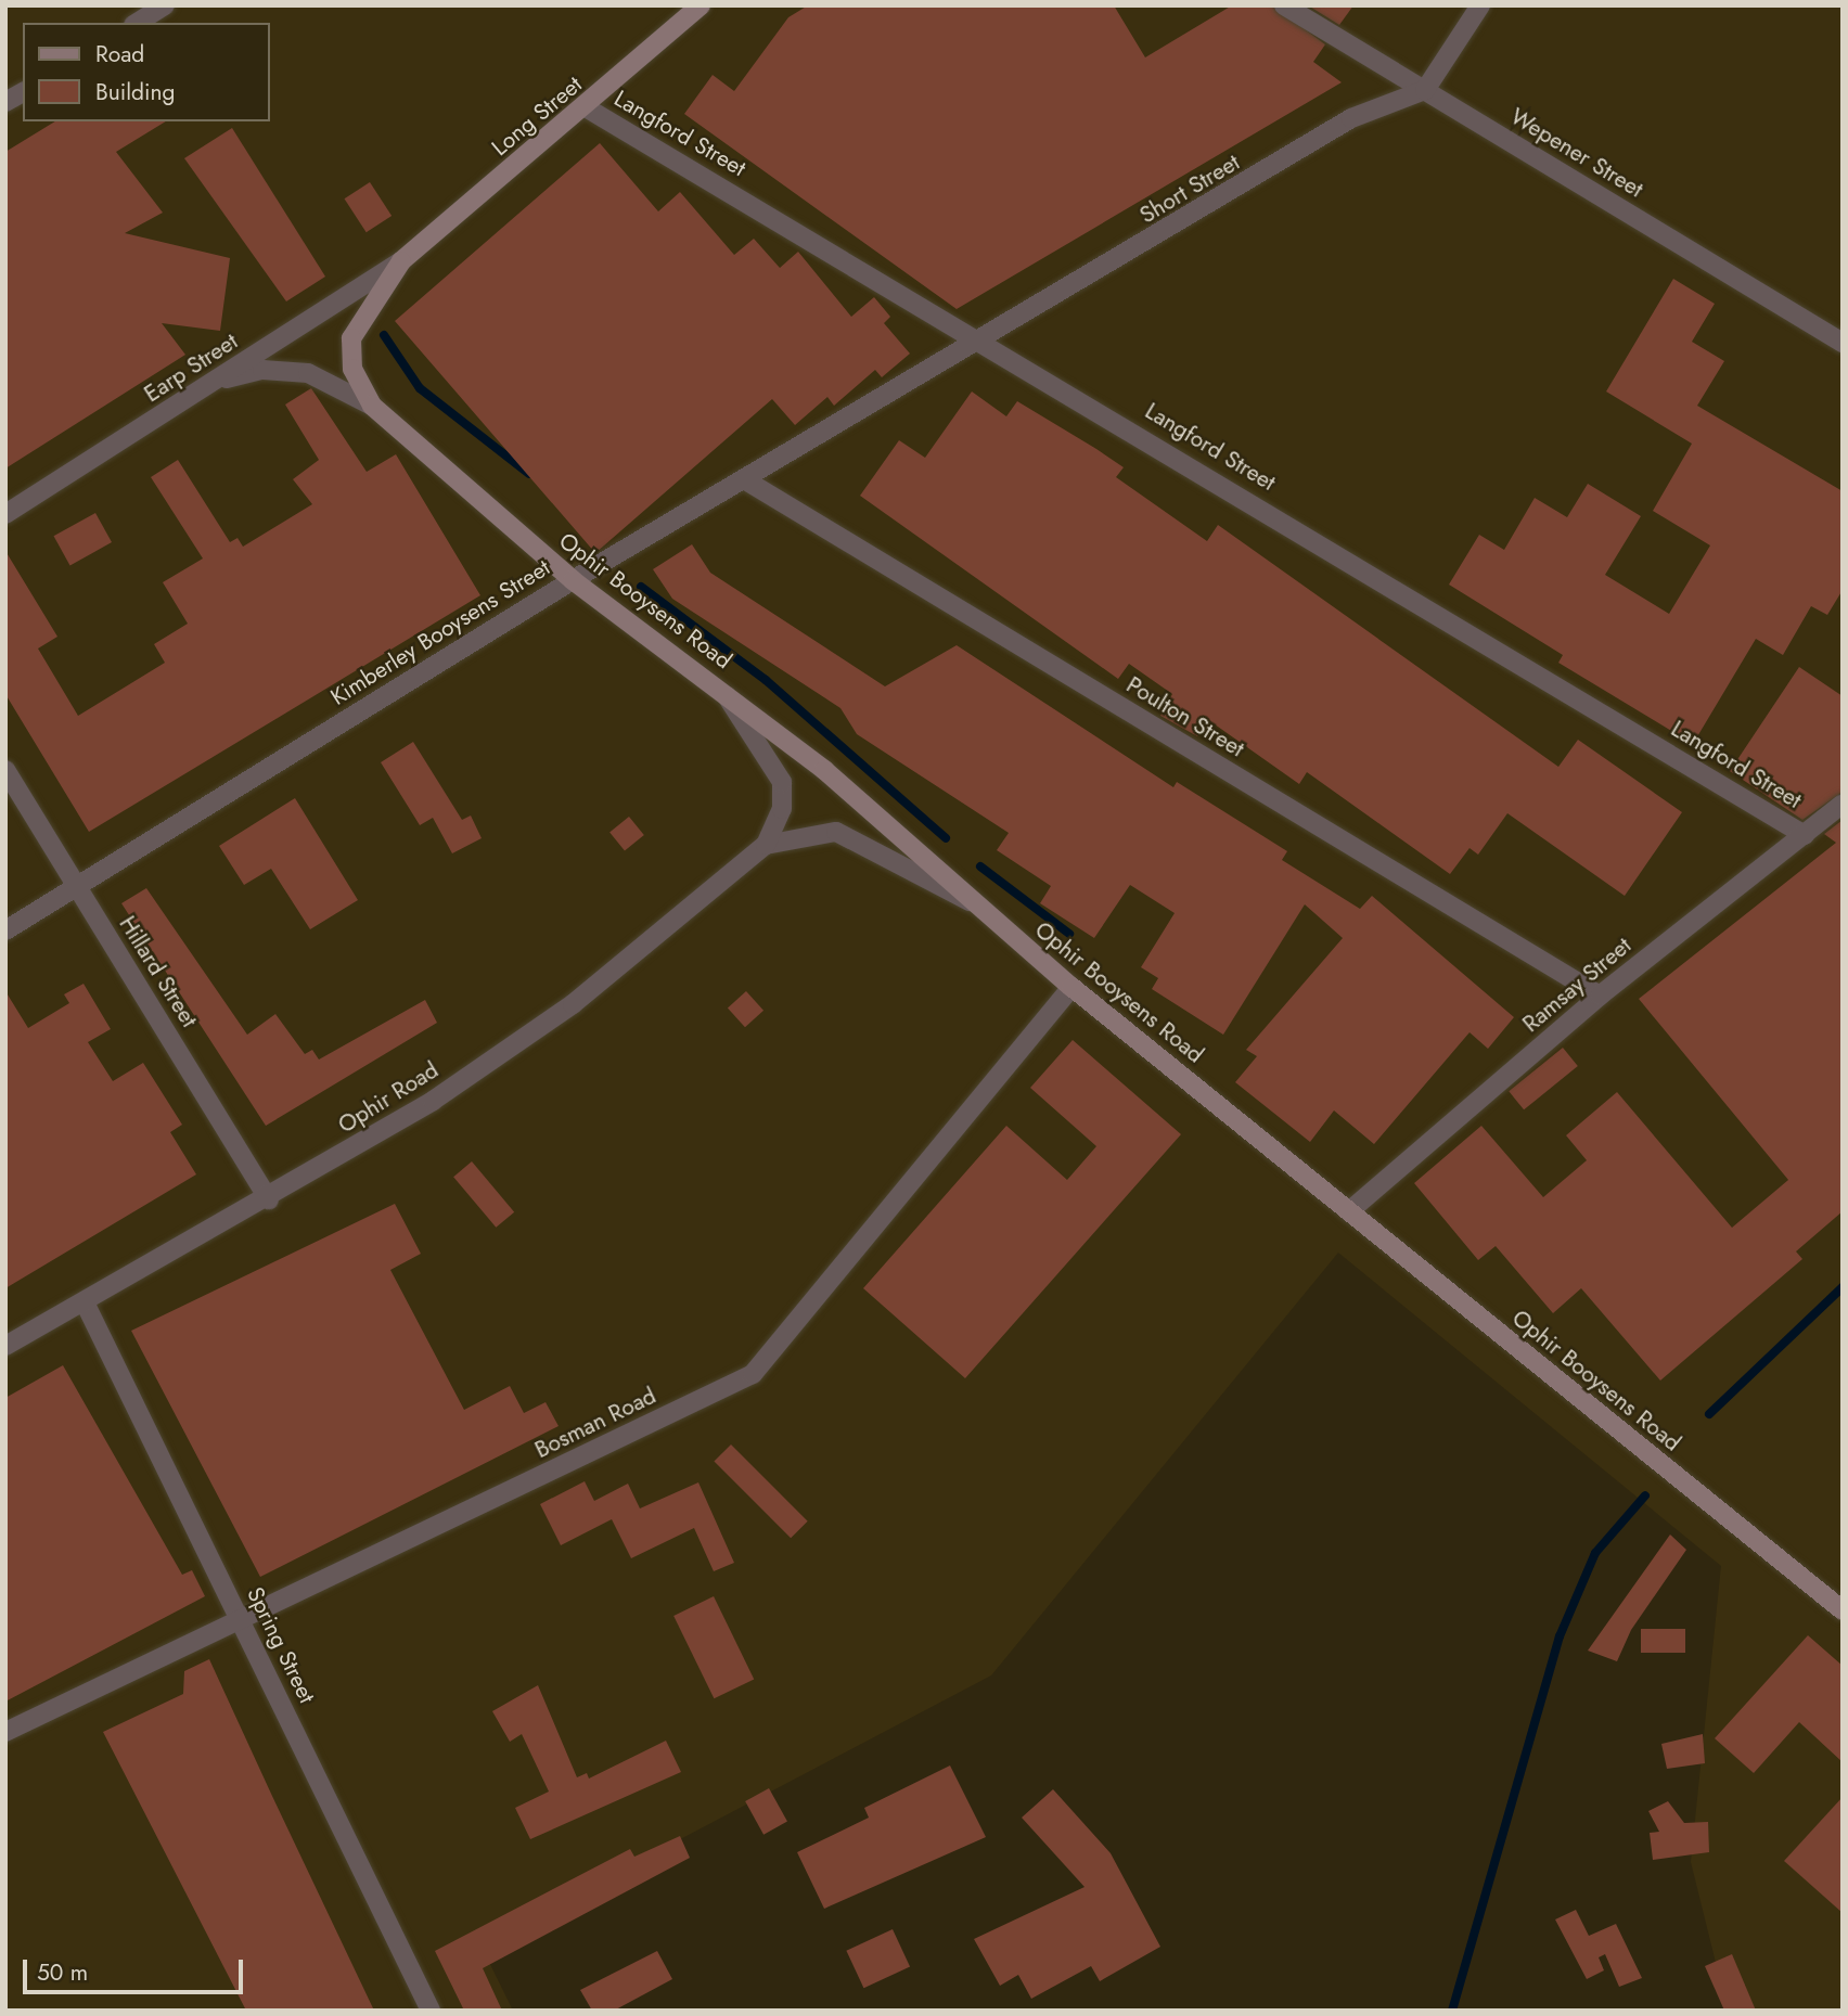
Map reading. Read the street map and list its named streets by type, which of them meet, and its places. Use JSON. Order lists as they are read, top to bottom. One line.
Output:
{"streets":{"main road":["Long Street","Ophir Booysens Road"],"street":["Langford Street","Wepener Street","Short Street","Earp Street","Kimberley Booysens Street","Poulton Street","Hillard Street","Ramsay Street","Ophir Road","Bosman Road","Spring Street"]},"crossings":[["Long Street","Langford Street"],["Long Street","Earp Street"],["Long Street","Ophir Booysens Road"],["Langford Street","Short Street"],["Langford Street","Kimberley Booysens Street"],["Langford Street","Ramsay Street"],["Wepener Street","Short Street"],["Short Street","Kimberley Booysens Street"],["Ophir Booysens Road","Kimberley Booysens Street"],["Ophir Booysens Road","Ramsay Street"],["Ophir Booysens Road","Bosman Road"],["Kimberley Booysens Street","Poulton Street"],["Kimberley Booysens Street","Hillard Street"],["Poulton Street","Ramsay Street"],["Hillard Street","Ophir Road"],["Ophir Road","Spring Street"],["Bosman Road","Spring Street"]],"legend":["Road","Building"],"scale_bar":"50 m"}
